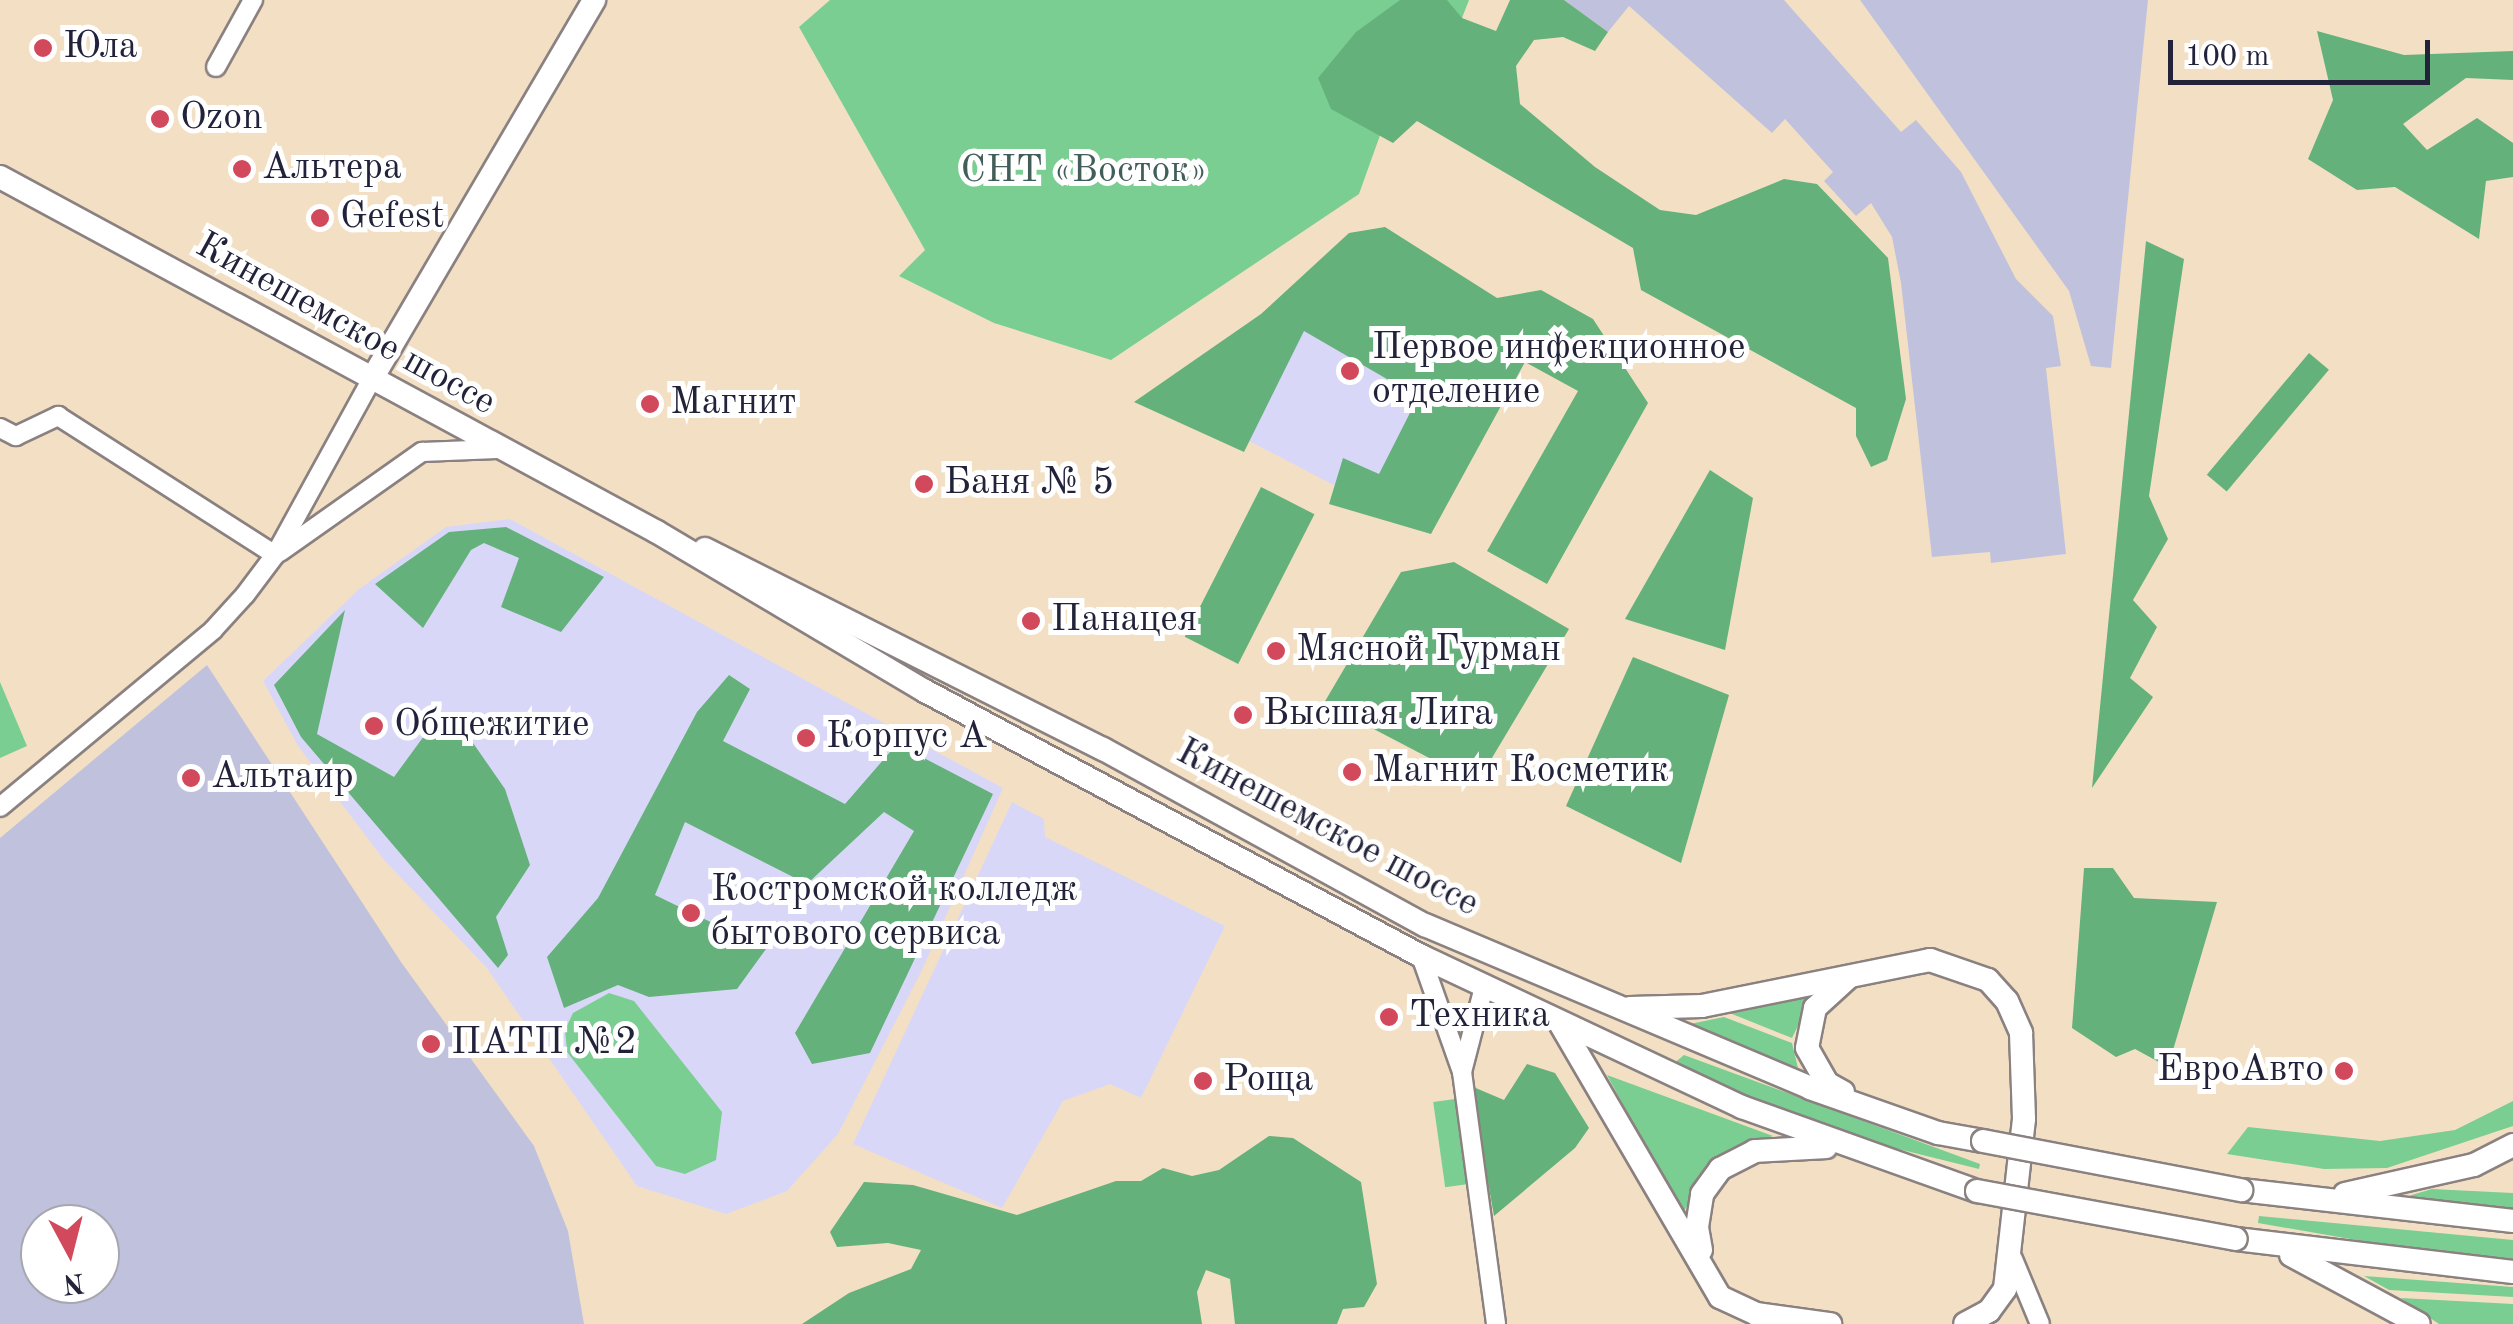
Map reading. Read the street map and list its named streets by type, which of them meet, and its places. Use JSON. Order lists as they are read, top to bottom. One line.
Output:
{"streets":{"main road":["Кинешемское шоссе"]},"parks":["СНТ «Восток»"],"places":["Юла","Ozon","Альтера","Gefest","Первое инфекционное отделение","Магнит","Баня № 5","Панацея","Мясной Гурман","Высшая Лига","Общежитие","Корпус А","Магнит Косметик","Альтаир","Костромской колледж бытового сервиса","Техника","ПАТП №2","ЕвроАвто","Роща"],"scale_bar":"100 m","north":"bottom"}
